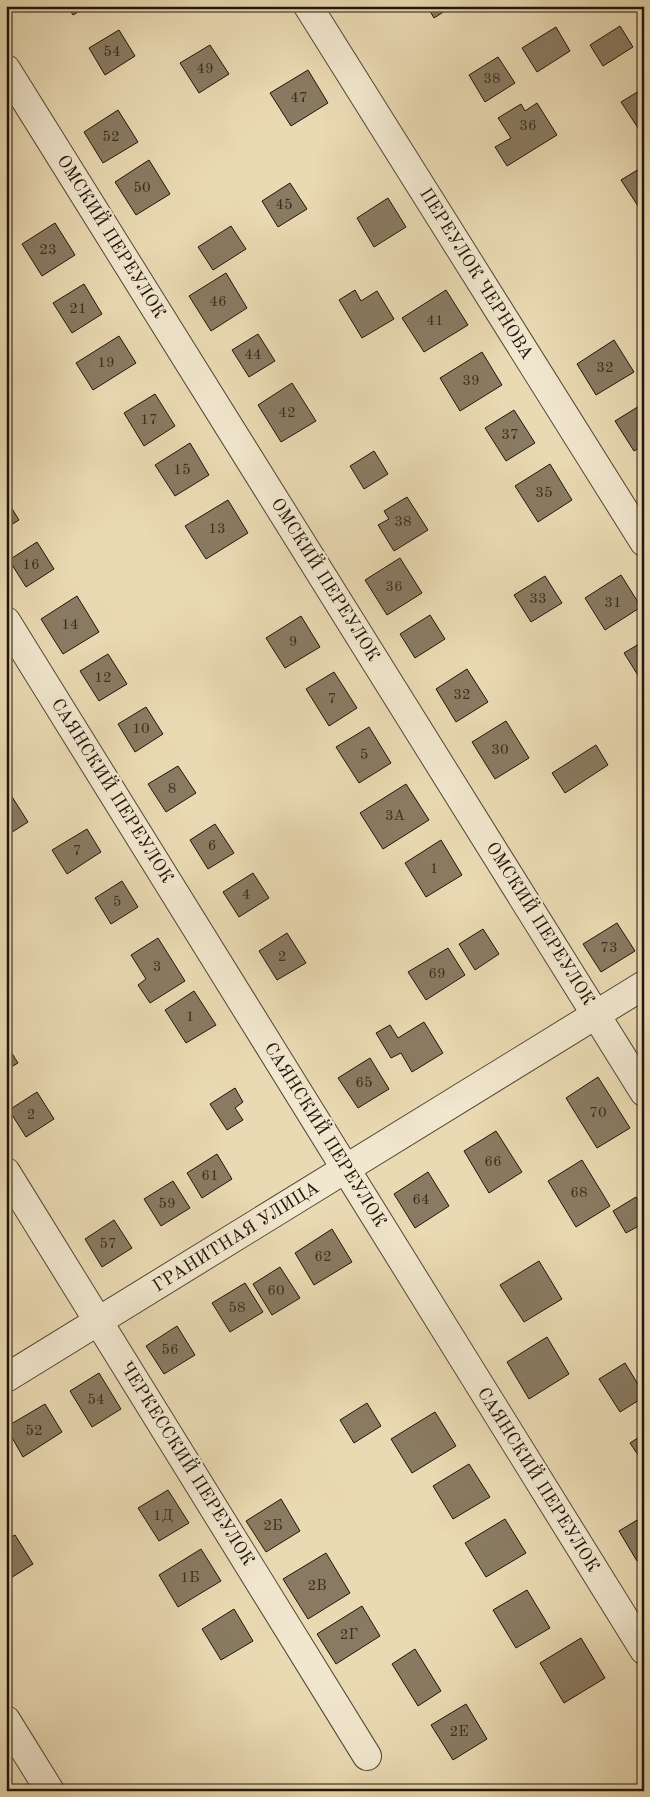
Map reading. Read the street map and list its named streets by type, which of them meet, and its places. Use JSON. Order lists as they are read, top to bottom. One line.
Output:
{"streets":{"street":["ОМСКИЙ ПЕРЕУЛОК","ПЕРЕУЛОК ЧЕРНОВА","САЯНСКИЙ ПЕРЕУЛОК","ГРАНИТНАЯ УЛИЦА","ЧЕРКЕССКИЙ ПЕРЕУЛОК"]},"crossings":[["ОМСКИЙ ПЕРЕУЛОК","ГРАНИТНАЯ УЛИЦА"],["САЯНСКИЙ ПЕРЕУЛОК","ГРАНИТНАЯ УЛИЦА"],["ГРАНИТНАЯ УЛИЦА","ЧЕРКЕССКИЙ ПЕРЕУЛОК"]],"house_numbers":["54","49","38","47","36","52","50","45","23","46","21","41","44","19","32","39","42","17","37","15","35","38","13","16","36","33","31","14","9","12","32","7","10","30","5","8","3А","6","7","1","4","5","73","2","3","69","1","65","70","2","66","61","68","64","59","57","62","60","58","56","54","52","1Д","2Б","1Б","2В","2Г","2Е"]}
